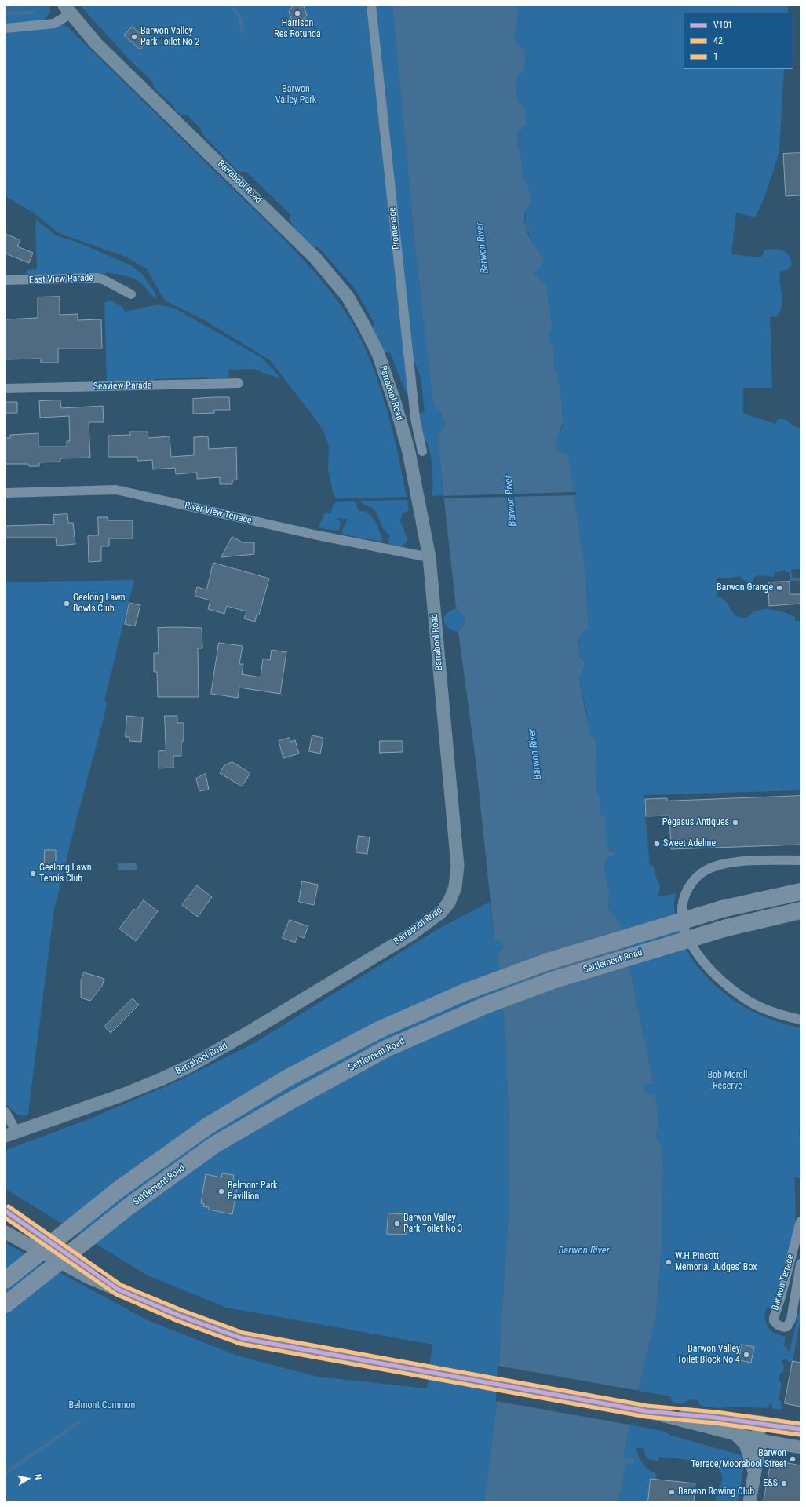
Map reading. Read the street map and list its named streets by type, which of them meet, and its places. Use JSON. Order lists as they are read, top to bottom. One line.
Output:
{"streets":{"highway":["Settlement Road"],"street":["Barrabool Road","Promenade","East View Parade","Seaview Parade","River View Terrace","Barwon Terrace"]},"crossings":[["Barrabool Road","River View Terrace"]],"water":["Barwon River"],"parks":["Barwon Valley Park","Bob Morell Reserve","Belmont Common"],"places":["Harrison Res Rotunda","Barwon Valley Park Toilet No 2","Barwon Grange","Geelong Lawn Bowls Club","Pegasus Antiques","Sweet Adeline","Geelong Lawn Tennis Club","Belmont Park Pavillion","Barwon Valley Park Toilet No 3","W.H.Pincott Memorial Judges' Box","Barwon Valley Toilet Block No 4","Barwon Terrace/Moorabool Street","E&S","Barwon Rowing Club"],"lines":["transit line 1","transit line V101","transit line 42"],"legend":["V101","42","1"],"north":"right"}
